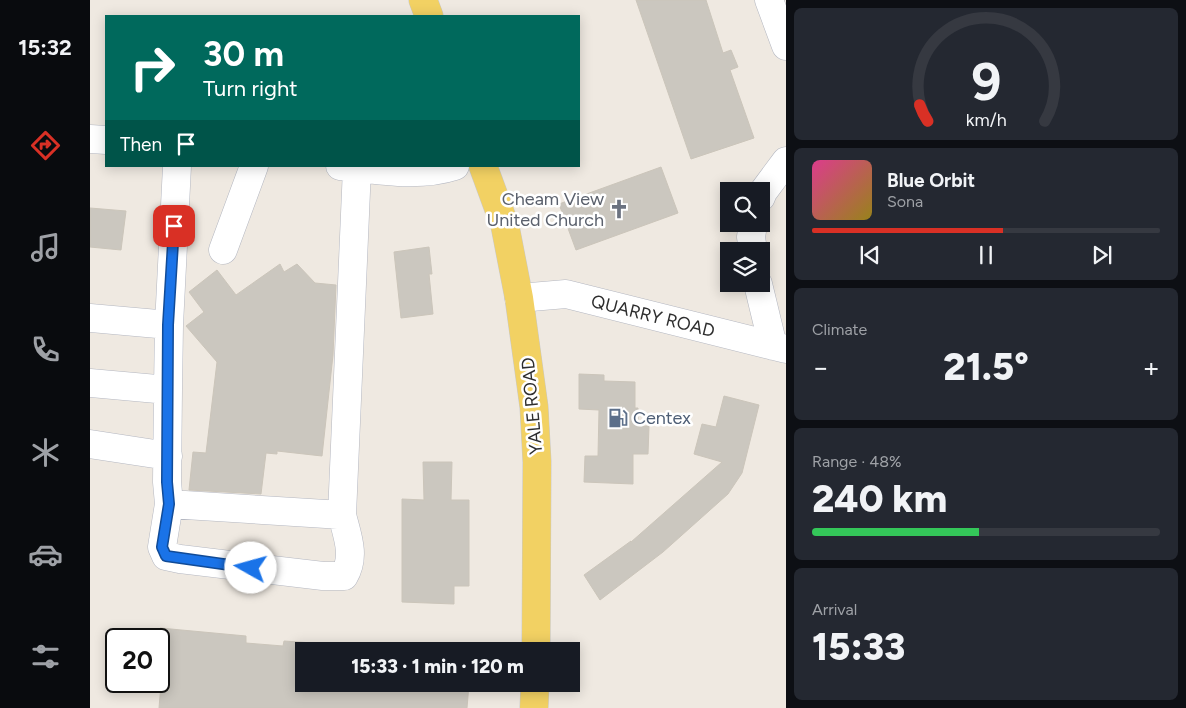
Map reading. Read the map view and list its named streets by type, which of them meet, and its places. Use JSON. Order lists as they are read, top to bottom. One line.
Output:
{"streets":{"main road":["YALE ROAD"],"street":["QUARRY ROAD"]},"crossings":[["QUARRY ROAD","YALE ROAD"]],"places":{"church":["Cheam View United Church"],"fuel station":["Centex"]},"page":{"tabs":"15:32","turn":["30 m","Turn right"],"then":"Then","song":["Blue Orbit","Sona"],"tile":["Climate",["Range · 48%","240 km"],["Arrival","15:33"]],"heat":["−","21.5°","+"],"limit":"20","trip":"15:33 · 1 min · 120 m","gauge":["9","km/h"]}}
